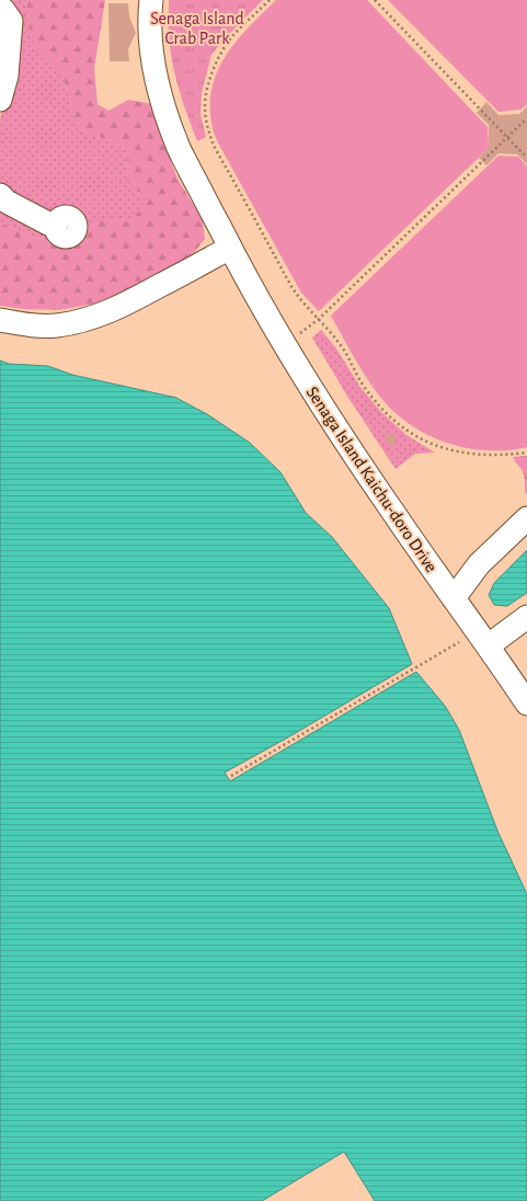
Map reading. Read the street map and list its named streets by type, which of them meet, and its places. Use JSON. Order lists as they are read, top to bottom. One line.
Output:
{"streets":{"street":["Senaga Island Kaichu-doro Drive"]},"parks":["Senaga Island Crab Park"]}
